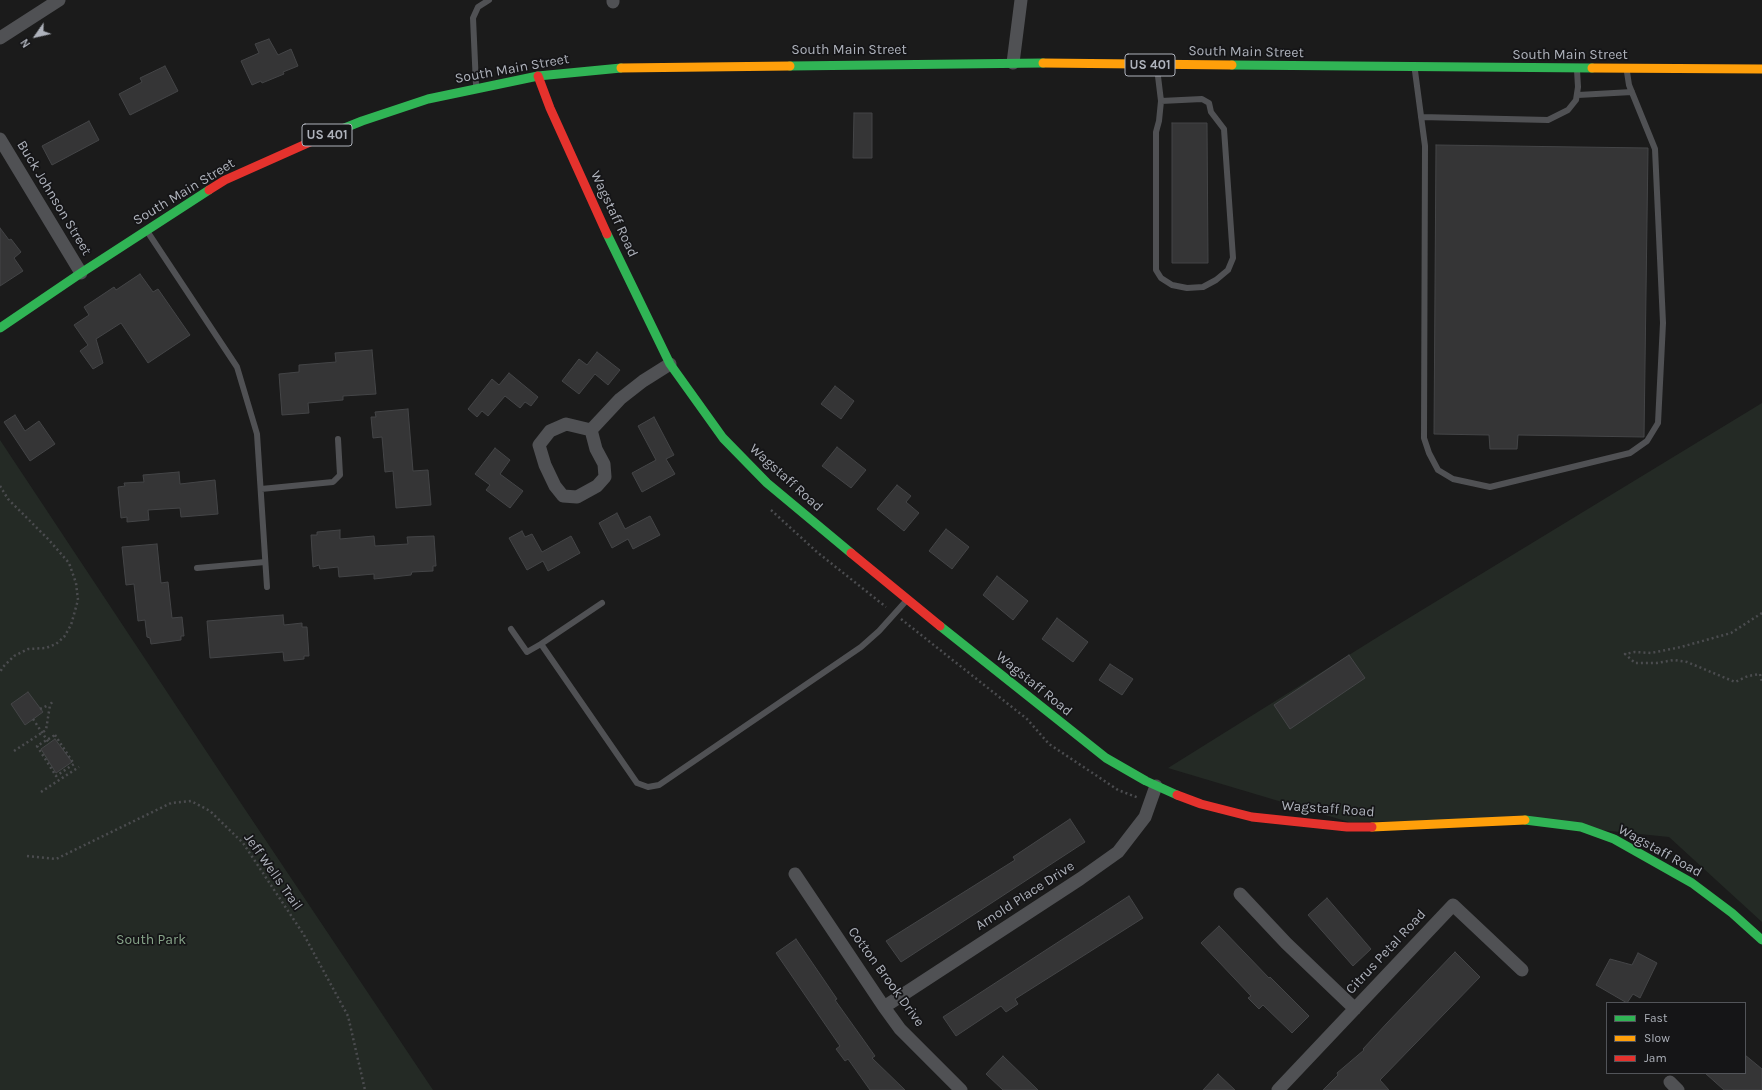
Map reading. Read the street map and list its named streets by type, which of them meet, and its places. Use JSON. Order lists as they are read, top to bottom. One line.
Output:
{"streets":{"main road":["South Main Street","US 401","Wagstaff Road"],"street":["Buck Johnson Street","Arnold Place Drive","Citrus Petal Road","Cotton Brook Drive"],"path":["Jeff Wells Trail"]},"crossings":[["South Main Street","Buck Johnson Street"],["South Main Street","Wagstaff Road"],["Wagstaff Road","Arnold Place Drive"],["Arnold Place Drive","Cotton Brook Drive"]],"parks":["South Park"],"legend":["Fast","Slow","Jam"],"north":"bottom left"}
